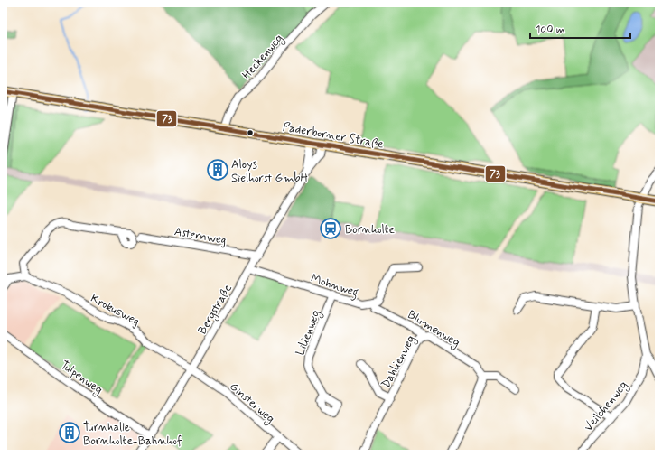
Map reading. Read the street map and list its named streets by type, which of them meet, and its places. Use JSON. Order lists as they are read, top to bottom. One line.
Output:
{"streets":{"main road":["Paderborner Straße"],"street":["Heckenweg","Asternweg","Mohnweg","Krokusweg","Bergstraße","Blumenweg","Lilienweg","Dahlienweg","Tulpenweg","Ginsterweg","Veilchenweg"]},"crossings":[["Heckenweg","Paderborner Straße"],["Paderborner Straße","Bergstraße"],["Paderborner Straße","Veilchenweg"],["Asternweg","Bergstraße"],["Mohnweg","Bergstraße"],["Mohnweg","Blumenweg"],["Mohnweg","Lilienweg"],["Krokusweg","Bergstraße"],["Krokusweg","Ginsterweg"],["Bergstraße","Tulpenweg"],["Bergstraße","Ginsterweg"],["Blumenweg","Dahlienweg"]],"places":{"building":["Aloys Sielhorst GmbH","Turnhalle Bornholte-Bahnhof"],"station":["Bornholte"]},"lines":["transit line 73"],"scale_bar":"100 m"}
